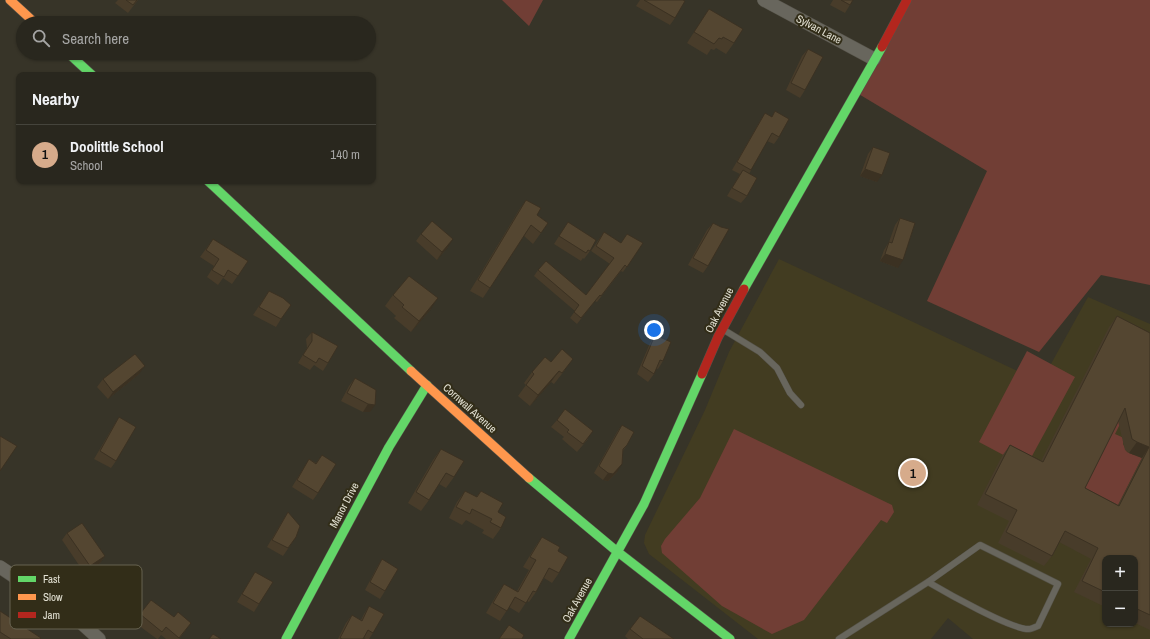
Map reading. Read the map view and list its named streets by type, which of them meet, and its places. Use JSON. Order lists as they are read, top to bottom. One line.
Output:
{"streets":{"street":["Sylvan Lane","Oak Avenue","Cornwall Avenue","Manor Drive"]},"crossings":[["Sylvan Lane","Oak Avenue"],["Oak Avenue","Cornwall Avenue"],["Cornwall Avenue","Manor Drive"]],"legend":["Fast","Slow","Jam"],"page":{"search":"Search here","heading":"Nearby","list":[{"mark":"1","name":"Doolittle School","note":"School","value":"140 m"}],"pins":"1","map_buttons":["+","−"]}}
